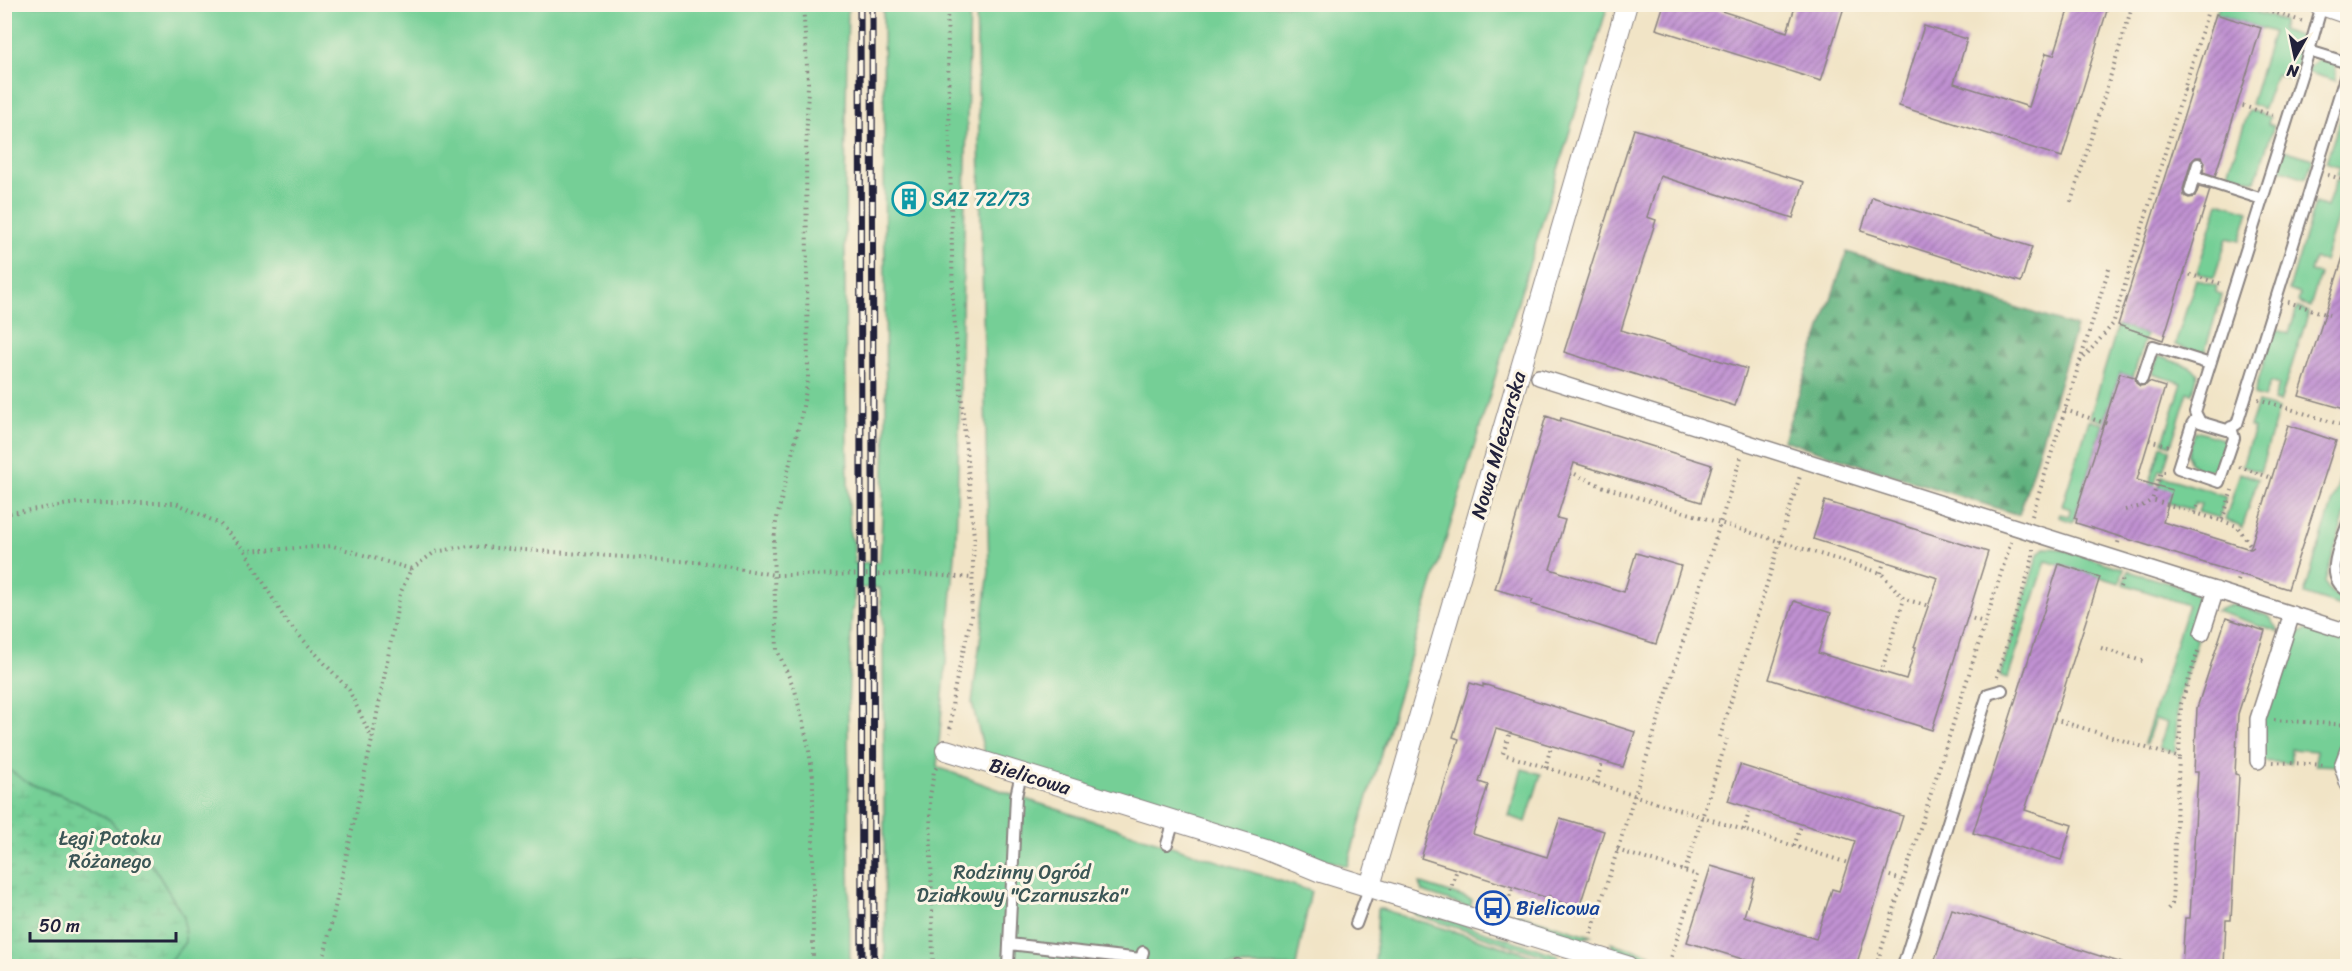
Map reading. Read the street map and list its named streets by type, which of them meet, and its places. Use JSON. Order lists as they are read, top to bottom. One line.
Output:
{"streets":{"street":["Nowa Mleczarska","Bielicowa"]},"crossings":[["Nowa Mleczarska","Bielicowa"]],"parks":["Łęgi Potoku Różanego","Rodzinny Ogród Działkowy \"Czarnuszka\""],"places":{"building":["SAZ 72/73"],"bus stop":["Bielicowa"]},"scale_bar":"50 m","north":"bottom"}
